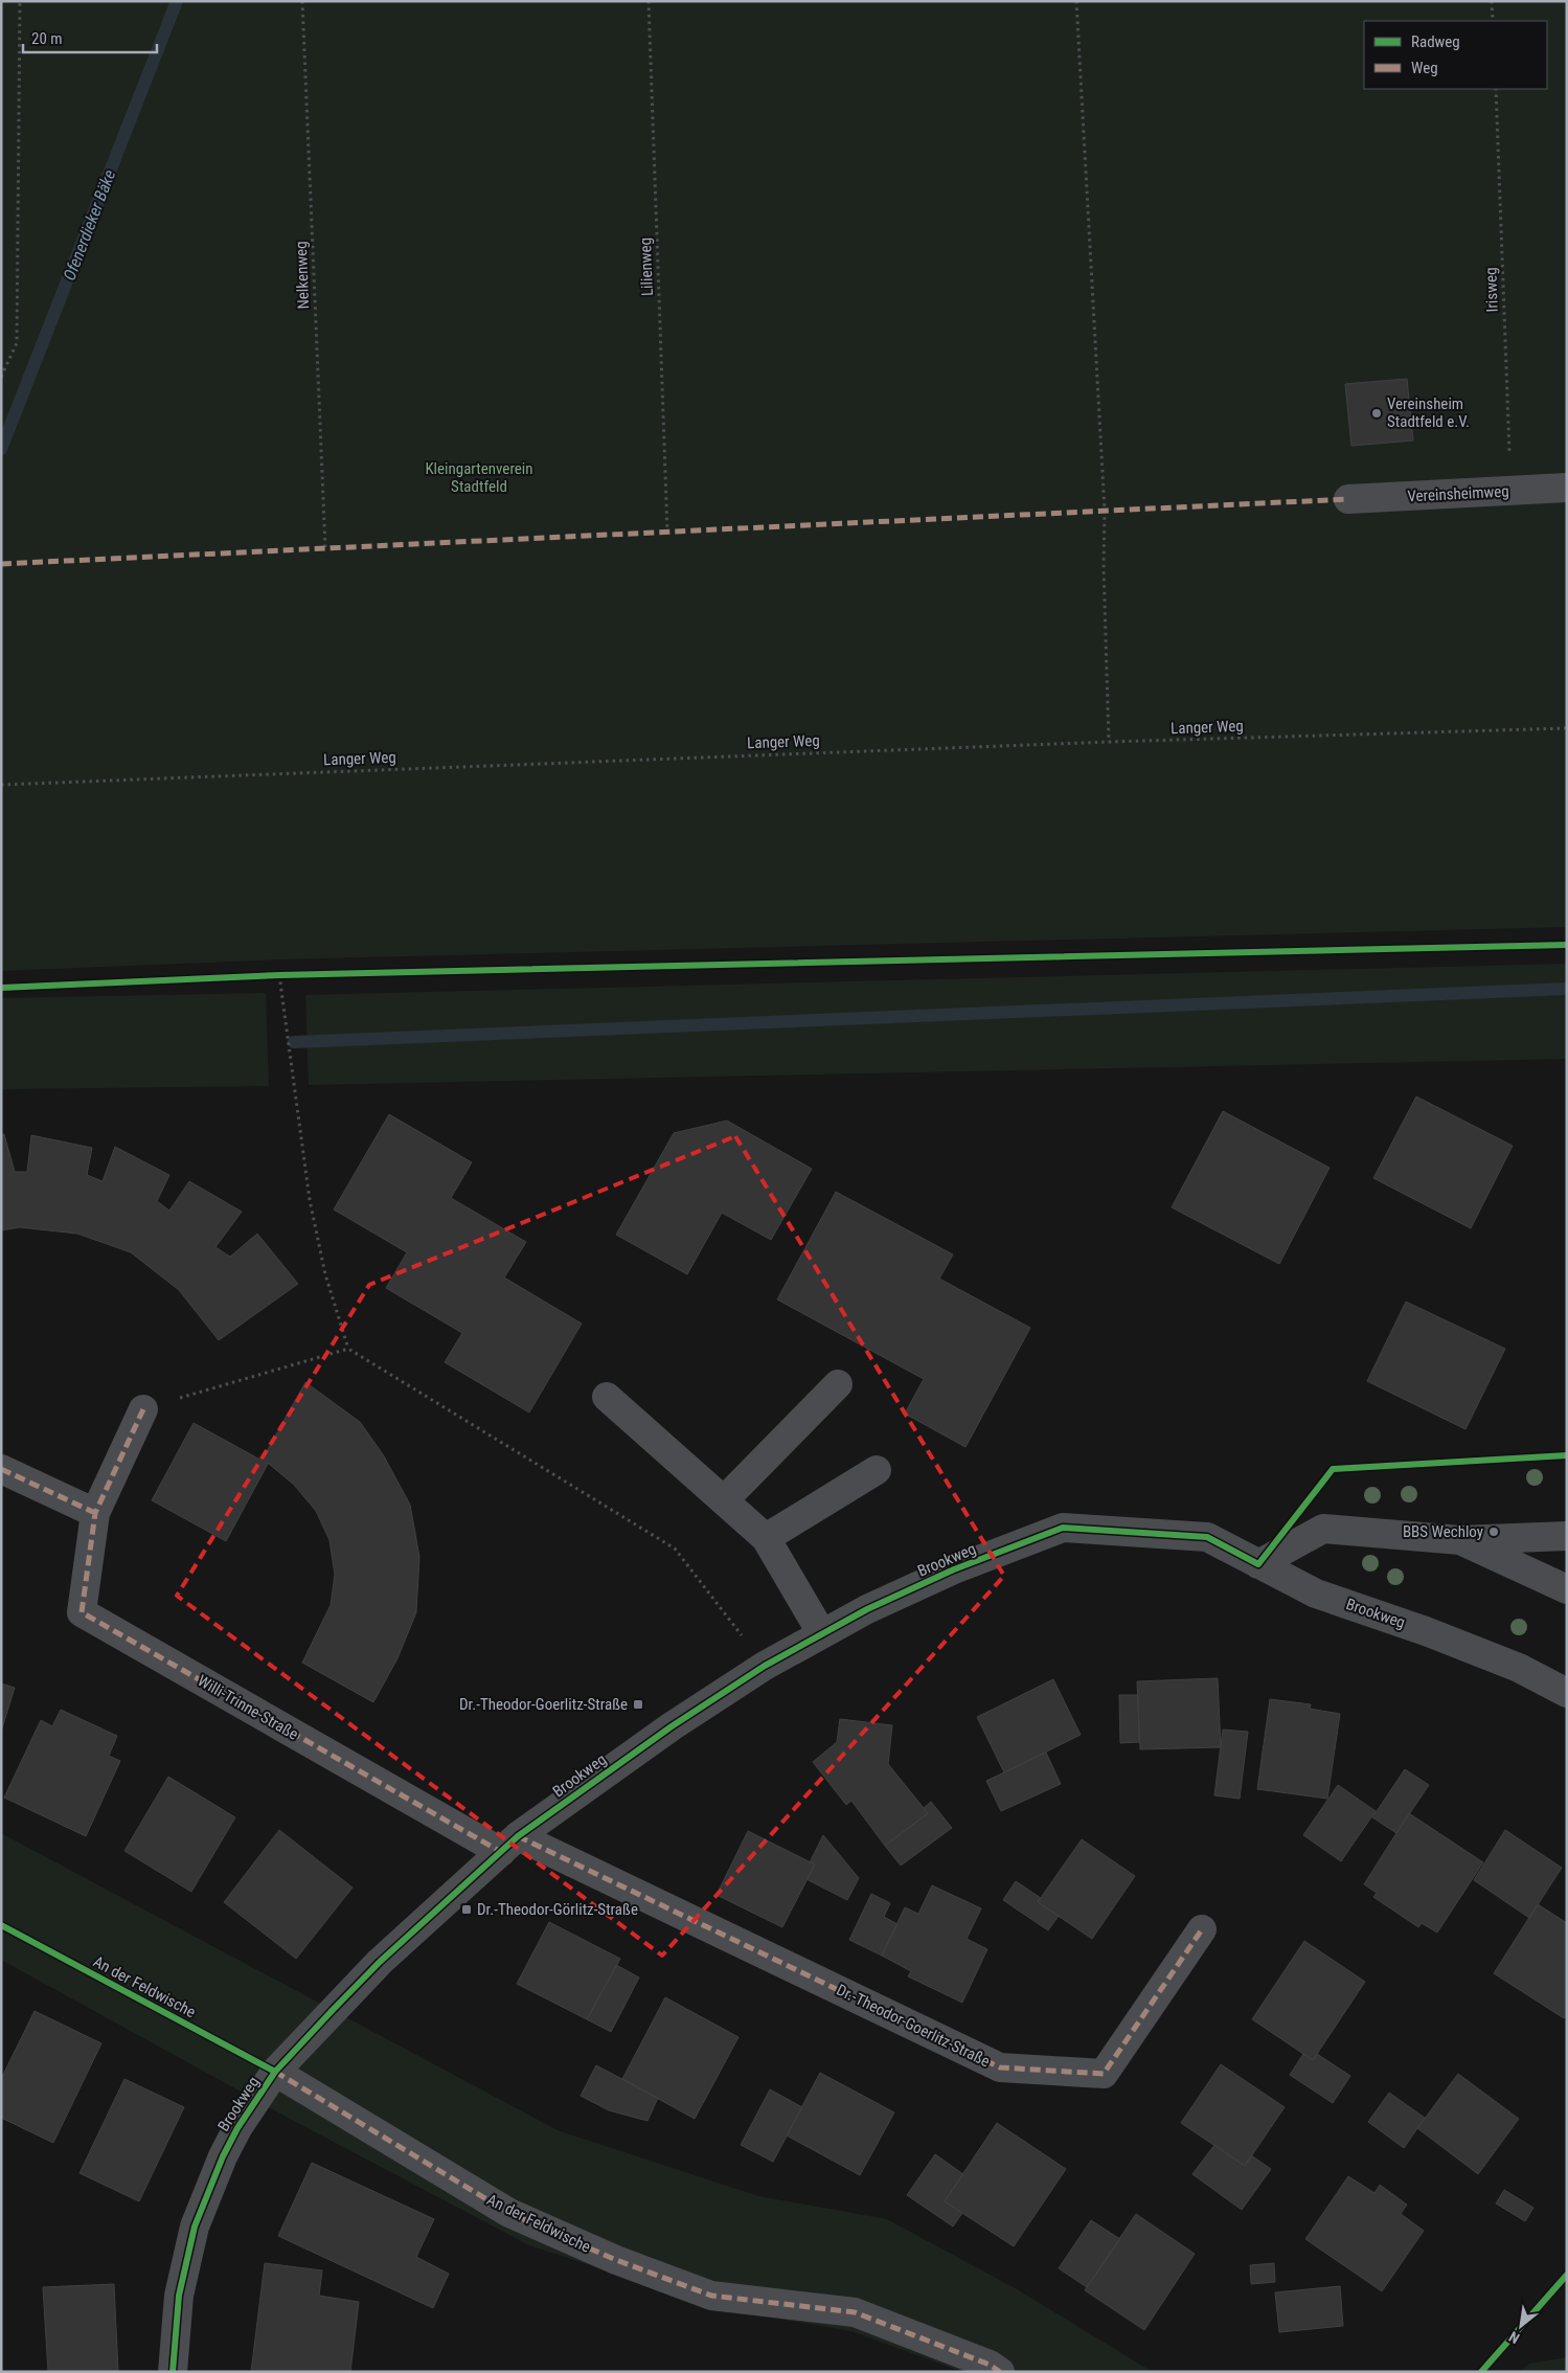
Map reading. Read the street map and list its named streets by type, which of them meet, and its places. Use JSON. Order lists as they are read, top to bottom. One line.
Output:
{"streets":{"street":["Vereinsheimweg","Brookweg","Willi-Trinne-Straße","An der Feldwische","Dr.-Theodor-Goerlitz-Straße"],"path":["Lilienweg","Nelkenweg","Irisweg","Langer Weg"]},"crossings":[["Irisweg","Vereinsheimweg"],["Brookweg","Willi-Trinne-Straße"],["Brookweg","An der Feldwische"],["Brookweg","Dr.-Theodor-Goerlitz-Straße"],["Willi-Trinne-Straße","Dr.-Theodor-Goerlitz-Straße"]],"water":["Ofenerdieker Bäke"],"parks":["Kleingartenverein Stadtfeld"],"places":{"other":["Vereinsheim Stadtfeld e.V.","BBS Wechloy"],"transit":["Dr.-Theodor-Goerlitz-Straße","Dr.-Theodor-Görlitz-Straße"]},"legend":["Radweg","Weg"],"scale_bar":"20 m","north":"bottom left"}
